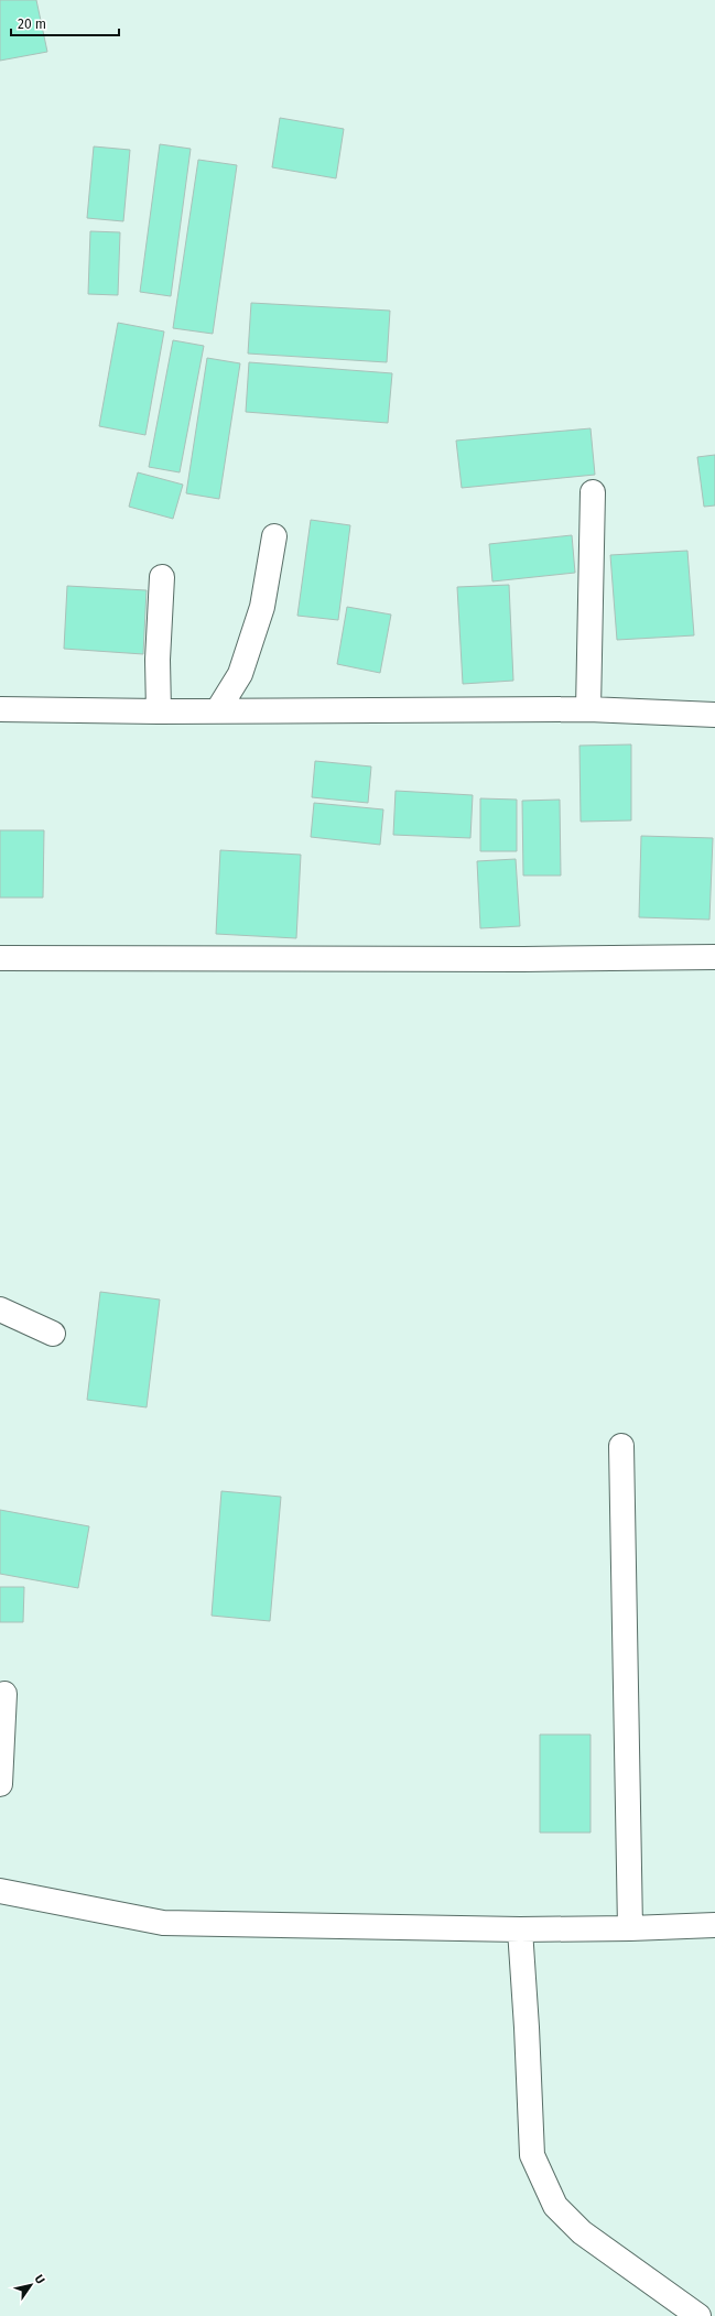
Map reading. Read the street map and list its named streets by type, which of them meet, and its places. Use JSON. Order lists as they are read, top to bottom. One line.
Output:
{"scale_bar":"20 m","north":"top right"}
